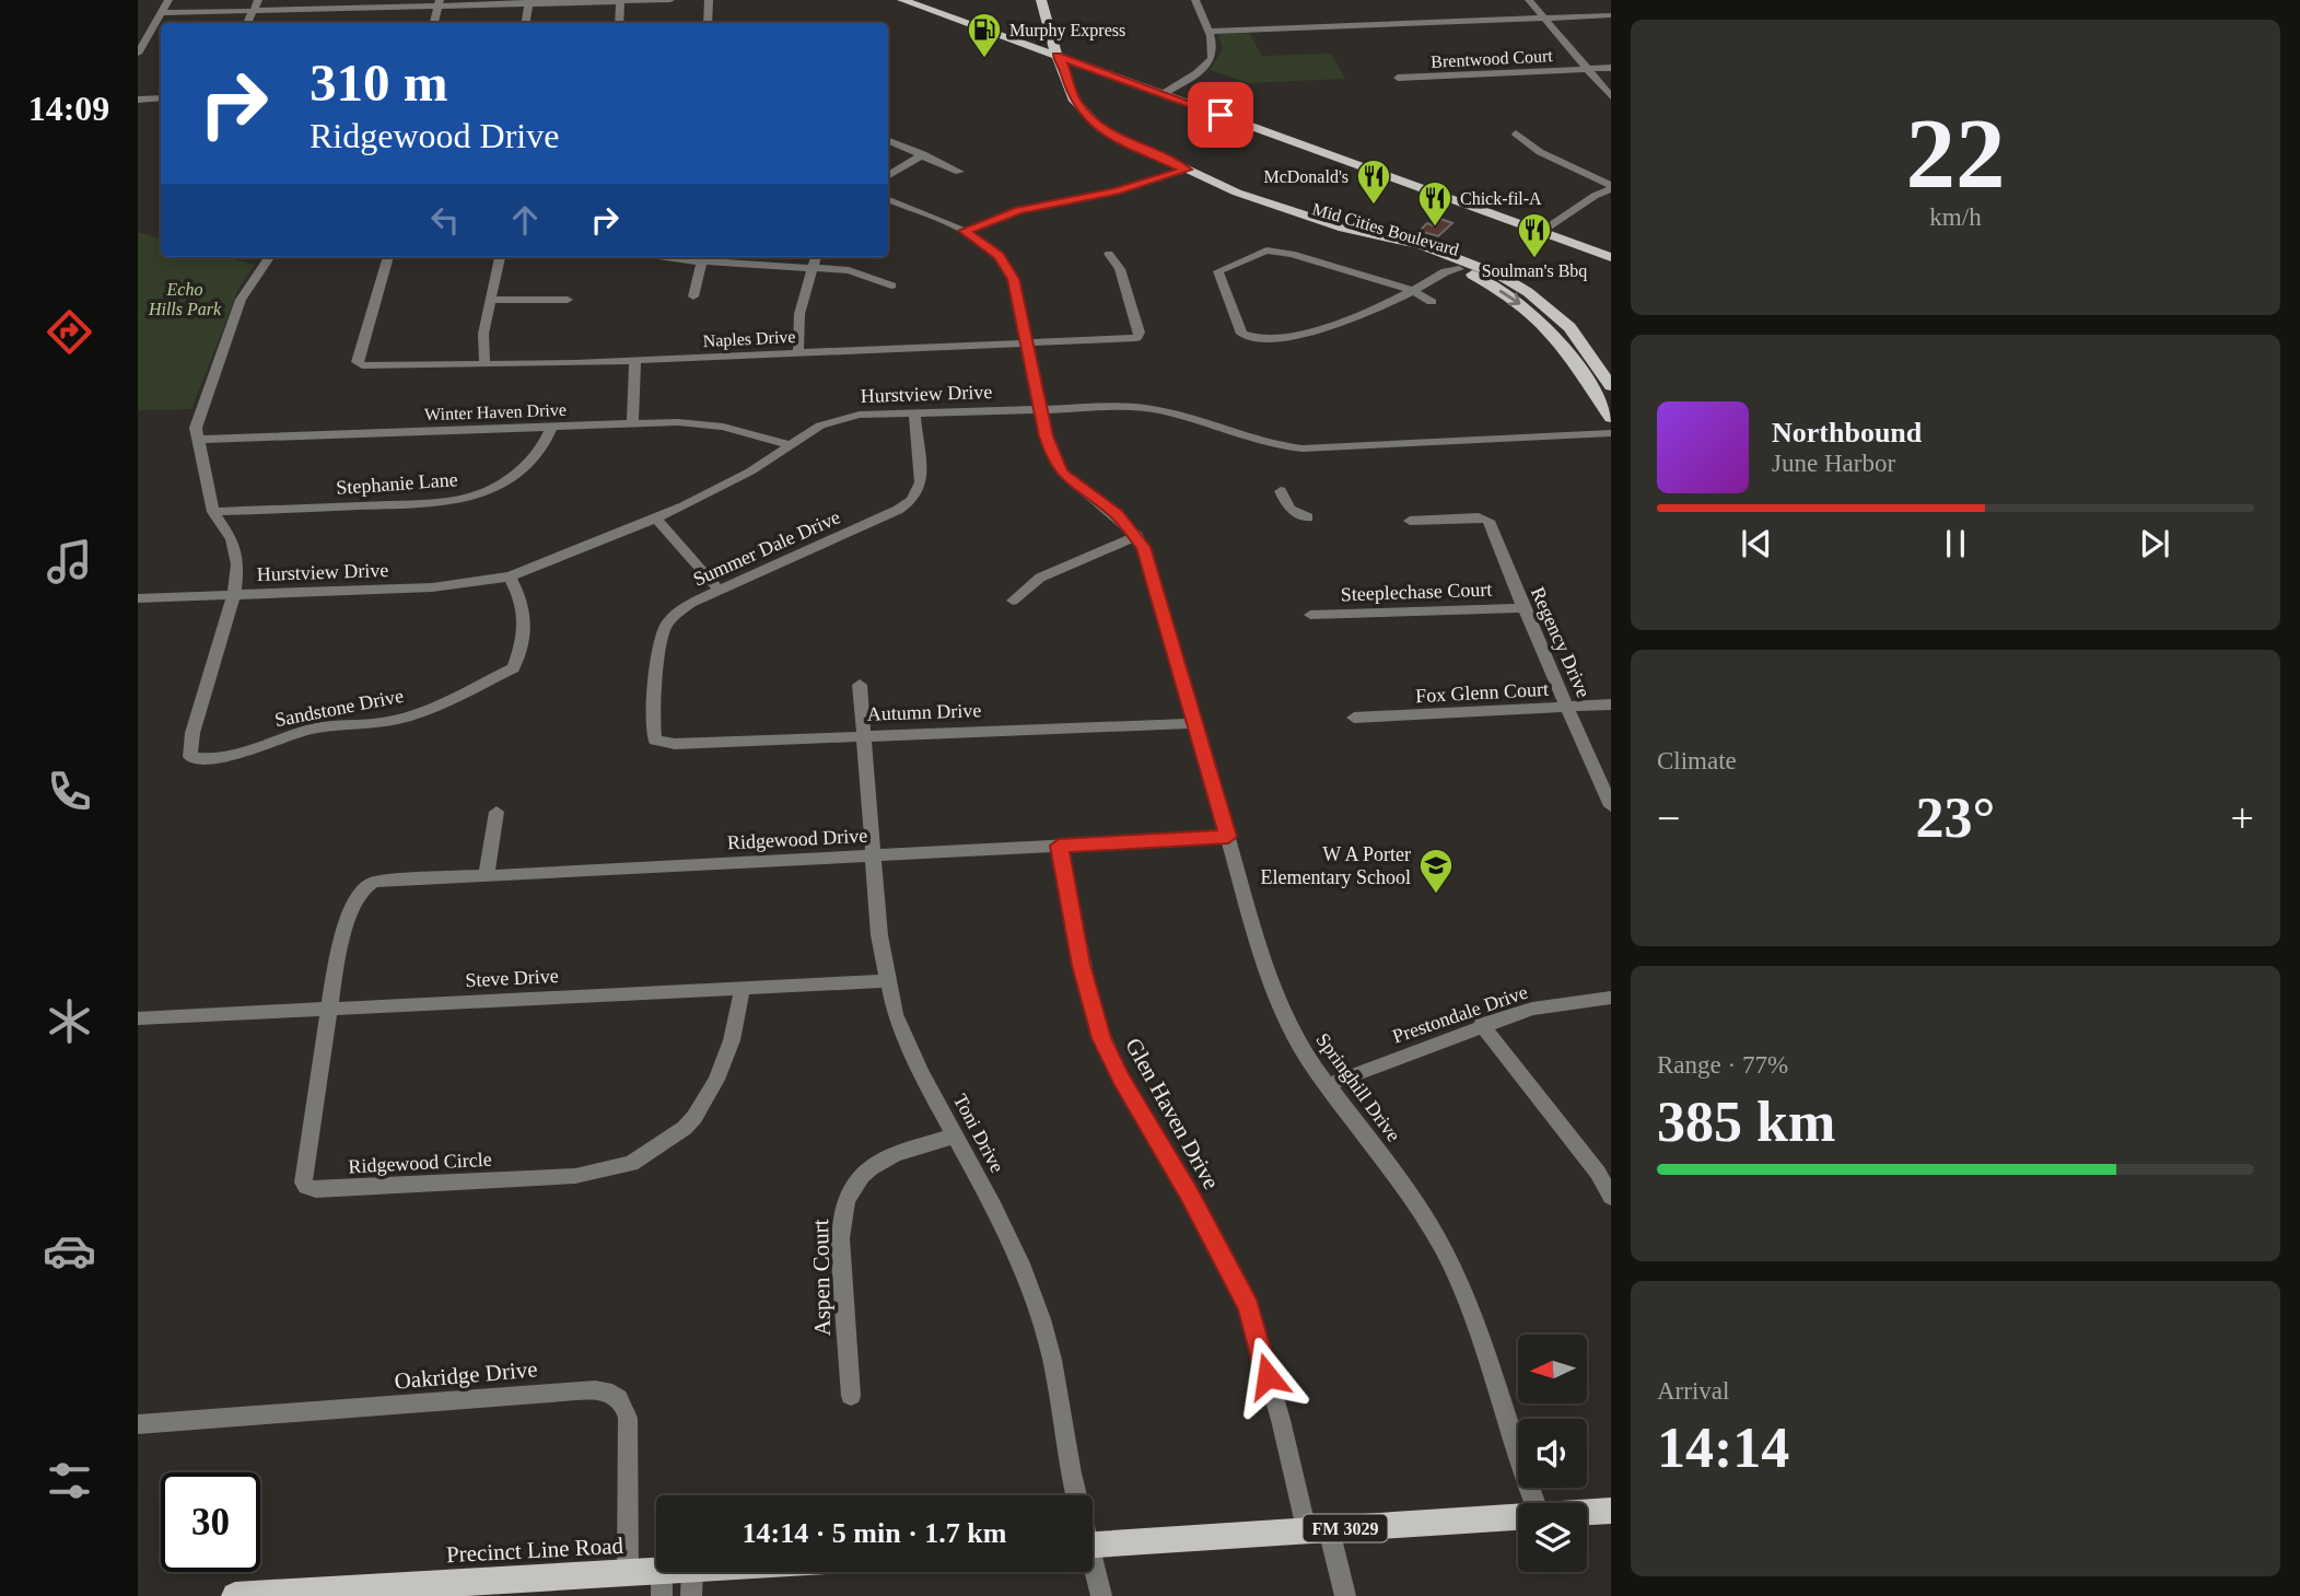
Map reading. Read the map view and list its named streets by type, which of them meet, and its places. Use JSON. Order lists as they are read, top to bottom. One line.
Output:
{"streets":{"main road":["Mid Cities Boulevard","FM 3029","Precinct Line Road"],"street":["Brentwood Court","Naples Drive","Hurstview Drive","Winter Haven Drive","Stephanie Lane","Summer Dale Drive","Steeplechase Court","Regency Drive","Fox Glenn Court","Sandstone Drive","Autumn Drive","Ridgewood Drive","Steve Drive","Prestondale Drive","Springhill Drive","Glen Haven Drive","Toni Drive","Ridgewood Circle","Aspen Court","Oakridge Drive"]},"crossings":[["Naples Drive","Springhill Drive"],["Hurstview Drive","Winter Haven Drive"],["Hurstview Drive","Summer Dale Drive"],["Hurstview Drive","Sandstone Drive"],["Hurstview Drive","Springhill Drive"],["Winter Haven Drive","Stephanie Lane"],["Summer Dale Drive","Autumn Drive"],["Steeplechase Court","Regency Drive"],["Regency Drive","Fox Glenn Court"],["Autumn Drive","Springhill Drive"],["Autumn Drive","Toni Drive"],["Ridgewood Drive","Springhill Drive"],["Ridgewood Drive","Glen Haven Drive"],["Ridgewood Drive","Toni Drive"],["Ridgewood Drive","Ridgewood Circle"],["Steve Drive","Toni Drive"],["Steve Drive","Ridgewood Circle"],["Prestondale Drive","Springhill Drive"],["Glen Haven Drive","FM 3029"],["Toni Drive","Aspen Court"],["Oakridge Drive","Precinct Line Road"]],"parks":["Echo Hills Park"],"places":{"fuel station":["Murphy Express"],"restaurant":["McDonald's","Chick-fil-A","Soulman's Bbq"],"school or university":["W A Porter Elementary School"]},"north":"left","page":{"tabs":"14:09","tile":[["22","km/h"],"Climate",["Range · 77%","385 km"],["Arrival","14:14"]],"turn":["310 m","Ridgewood Drive"],"song":["Northbound","June Harbor"],"heat":["−","23°","+"],"limit":"30","trip":"14:14 · 5 min · 1.7 km"}}
